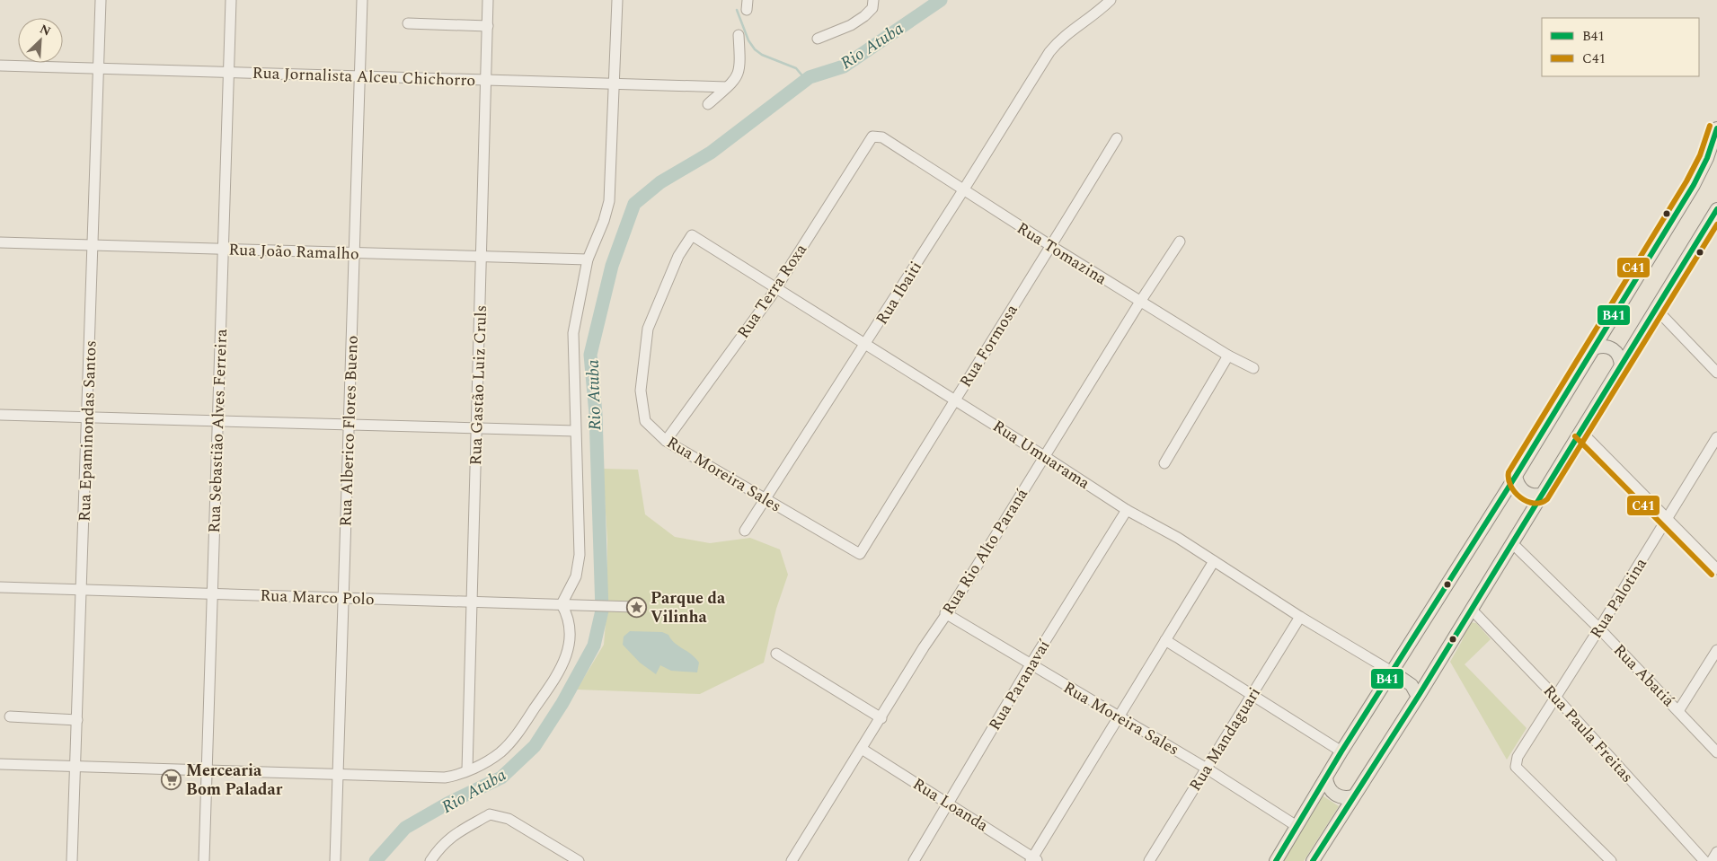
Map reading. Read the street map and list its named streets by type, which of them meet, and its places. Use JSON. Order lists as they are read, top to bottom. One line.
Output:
{"streets":{"street":["Rua Jornalista Alceu Chichorro","Rua João Ramalho","Rua Tomazina","Rua Terra Roxa","Rua Ibaiti","Rua Formosa","Rua Gastão Luiz Cruls","Rua Epaminondas Santos","Rua Sebastião Alves Ferreira","Rua Alberico Flores Bueno","Rua Umuarama","Rua Moreira Sales","Rua Rio Alto Paraná","Rua Marco Polo","Rua Palotina","Rua Abatiá","Rua Paranavaí","Rua Paula Freitas","Rua Mandaguari","Rua Loanda"]},"crossings":[["Rua Jornalista Alceu Chichorro","Rua Gastão Luiz Cruls"],["Rua Jornalista Alceu Chichorro","Rua Epaminondas Santos"],["Rua Jornalista Alceu Chichorro","Rua Sebastião Alves Ferreira"],["Rua Jornalista Alceu Chichorro","Rua Alberico Flores Bueno"],["Rua João Ramalho","Rua Gastão Luiz Cruls"],["Rua João Ramalho","Rua Epaminondas Santos"],["Rua João Ramalho","Rua Sebastião Alves Ferreira"],["Rua João Ramalho","Rua Alberico Flores Bueno"],["Rua Tomazina","Rua Terra Roxa"],["Rua Tomazina","Rua Ibaiti"],["Rua Tomazina","Rua Formosa"],["Rua Tomazina","Rua Rio Alto Paraná"],["Rua Terra Roxa","Rua Umuarama"],["Rua Terra Roxa","Rua Moreira Sales"],["Rua Ibaiti","Rua Umuarama"],["Rua Ibaiti","Rua Moreira Sales"],["Rua Formosa","Rua Umuarama"],["Rua Formosa","Rua Moreira Sales"],["Rua Gastão Luiz Cruls","Rua Marco Polo"],["Rua Epaminondas Santos","Rua Marco Polo"],["Rua Sebastião Alves Ferreira","Rua Marco Polo"],["Rua Alberico Flores Bueno","Rua Marco Polo"],["Rua Umuarama","Rua Moreira Sales"],["Rua Umuarama","Rua Rio Alto Paraná"],["Rua Umuarama","Rua Paranavaí"],["Rua Umuarama","Rua Mandaguari"],["Rua Moreira Sales","Rua Rio Alto Paraná"],["Rua Moreira Sales","Rua Paranavaí"],["Rua Moreira Sales","Rua Mandaguari"],["Rua Rio Alto Paraná","Rua Loanda"],["Rua Palotina","Rua Abatiá"],["Rua Palotina","Rua Paula Freitas"],["Rua Paranavaí","Rua Loanda"]],"water":["Rio Atuba"],"places":{"place":["Parque da Vilinha"],"supermarket":["Mercearia Bom Paladar"]},"lines":["transit line C41","transit line B41"],"legend":["B41","C41"],"north":"top right"}
